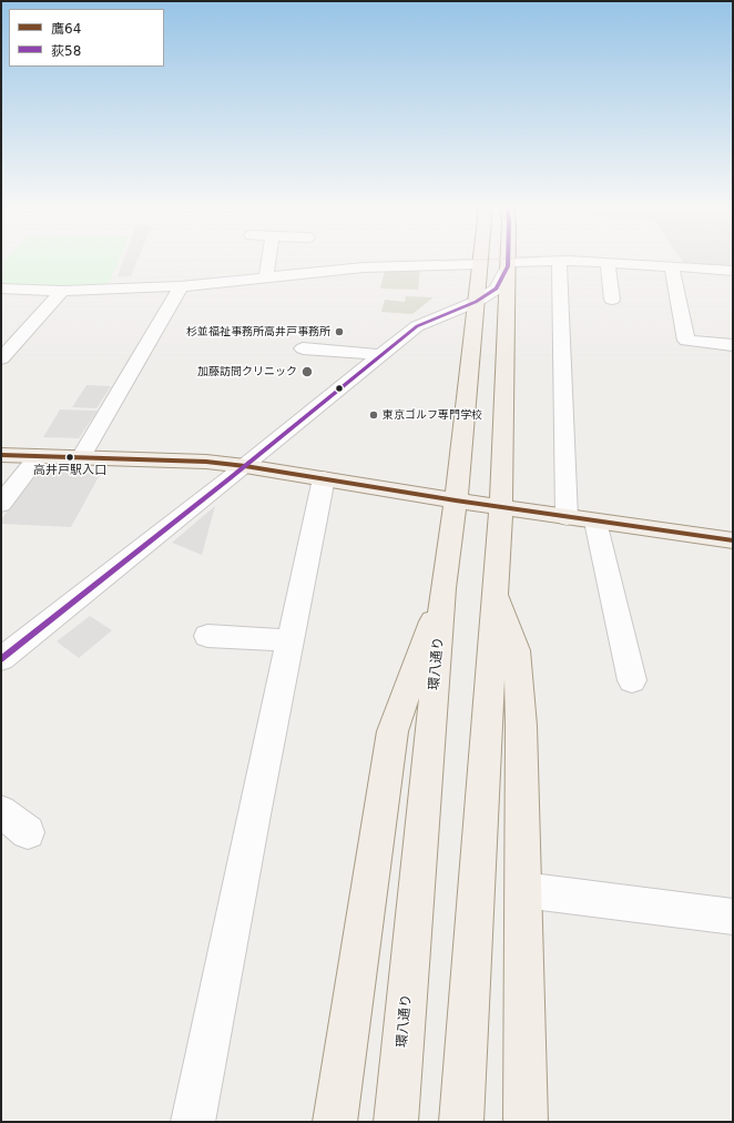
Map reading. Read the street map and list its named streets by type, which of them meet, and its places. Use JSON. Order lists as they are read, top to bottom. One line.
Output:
{"streets":{"main road":["環八通り"]},"places":["杉並福祉事務所高井戸事務所","加藤訪問クリニック","東京ゴルフ専門学校","高井戸駅入口"],"lines":["transit line 荻58","transit line 鷹64"],"legend":["鷹64","荻58"]}
